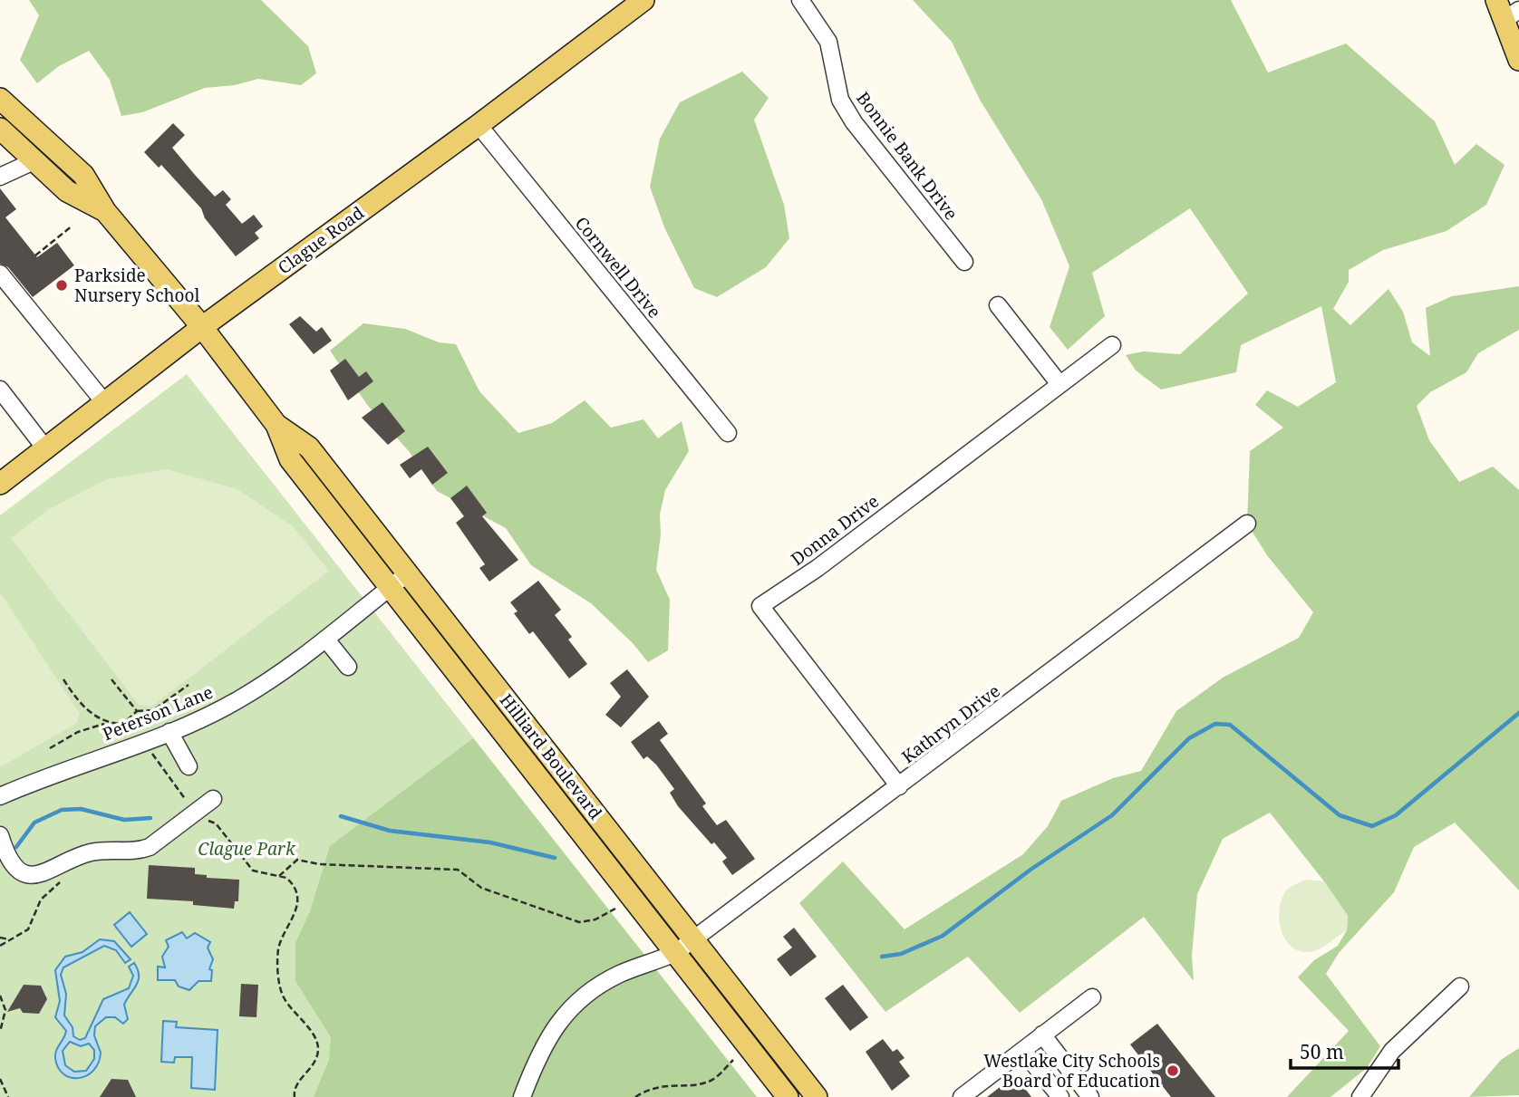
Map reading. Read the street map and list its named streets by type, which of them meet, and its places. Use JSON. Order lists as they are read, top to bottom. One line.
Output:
{"streets":{"main road":["Clague Road","Hilliard Boulevard"],"street":["Bonnie Bank Drive","Cornwell Drive","Donna Drive","Peterson Lane","Kathryn Drive"]},"crossings":[["Clague Road","Cornwell Drive"],["Clague Road","Hilliard Boulevard"],["Donna Drive","Kathryn Drive"],["Peterson Lane","Hilliard Boulevard"],["Kathryn Drive","Hilliard Boulevard"]],"parks":["Clague Park"],"places":["Parkside Nursery School","Westlake City Schools Board of Education"],"scale_bar":"50 m"}
